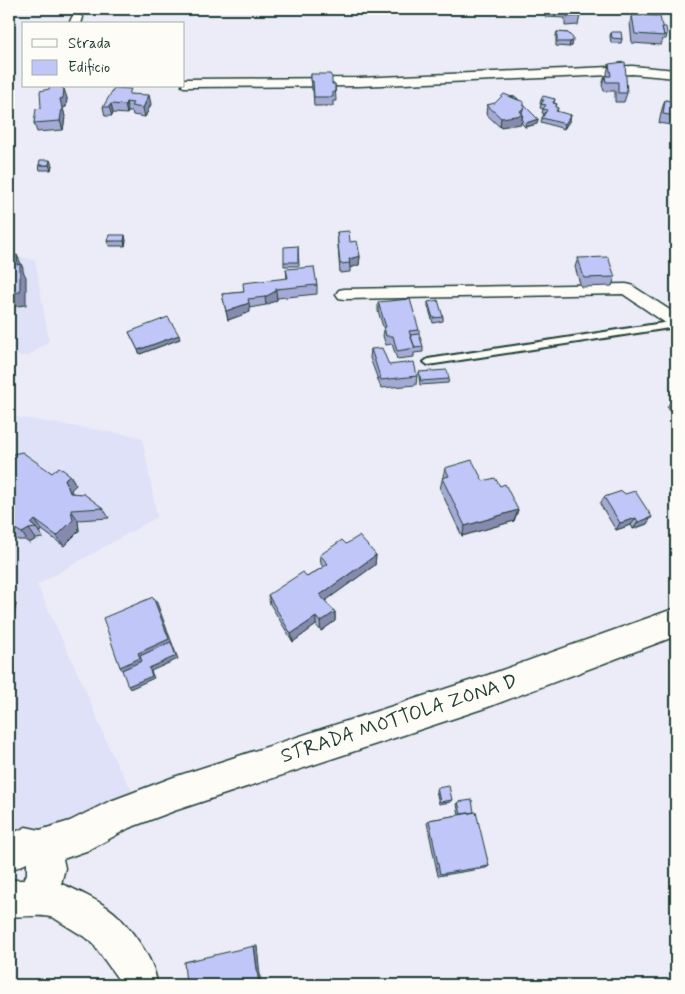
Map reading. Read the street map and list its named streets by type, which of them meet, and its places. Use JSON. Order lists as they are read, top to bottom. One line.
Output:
{"streets":{"main road":["STRADA MOTTOLA ZONA D"]},"legend":["Strada","Edificio"]}
